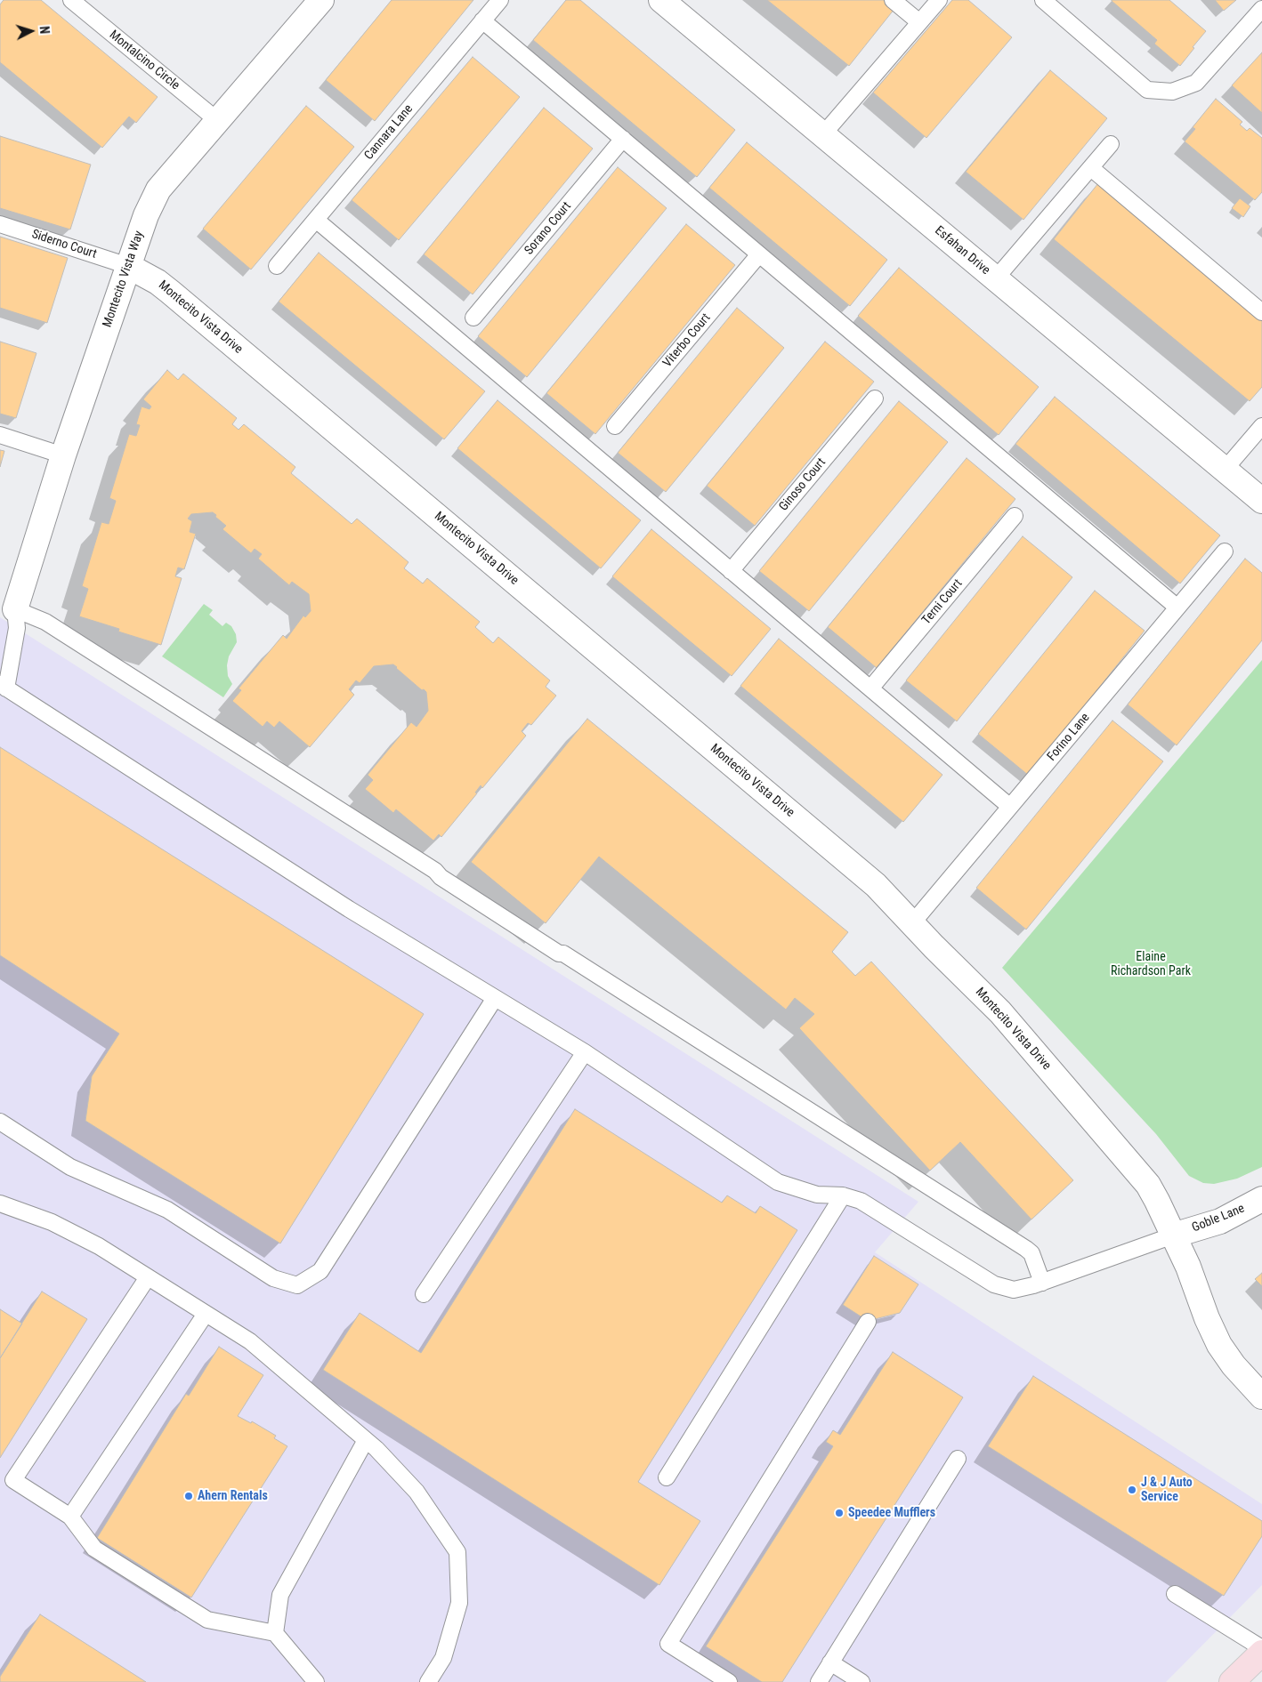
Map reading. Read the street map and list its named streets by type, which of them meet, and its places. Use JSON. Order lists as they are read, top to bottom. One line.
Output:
{"streets":{"street":["Esfahan Drive","Montecito Vista Way","Montecito Vista Drive","Goble Lane"],"lane":["Montalcino Circle","Cannara Lane","Sorano Court","Siderno Court","Viterbo Court","Ginoso Court","Terni Court","Forino Lane"]},"crossings":[["Montalcino Circle","Montecito Vista Way"],["Siderno Court","Montecito Vista Way"],["Siderno Court","Montecito Vista Drive"],["Montecito Vista Way","Montecito Vista Drive"],["Montecito Vista Drive","Forino Lane"],["Montecito Vista Drive","Goble Lane"]],"parks":["Elaine Richardson Park"],"places":["J & J Auto Service","Ahern Rentals","Speedee Mufflers"],"north":"right"}
